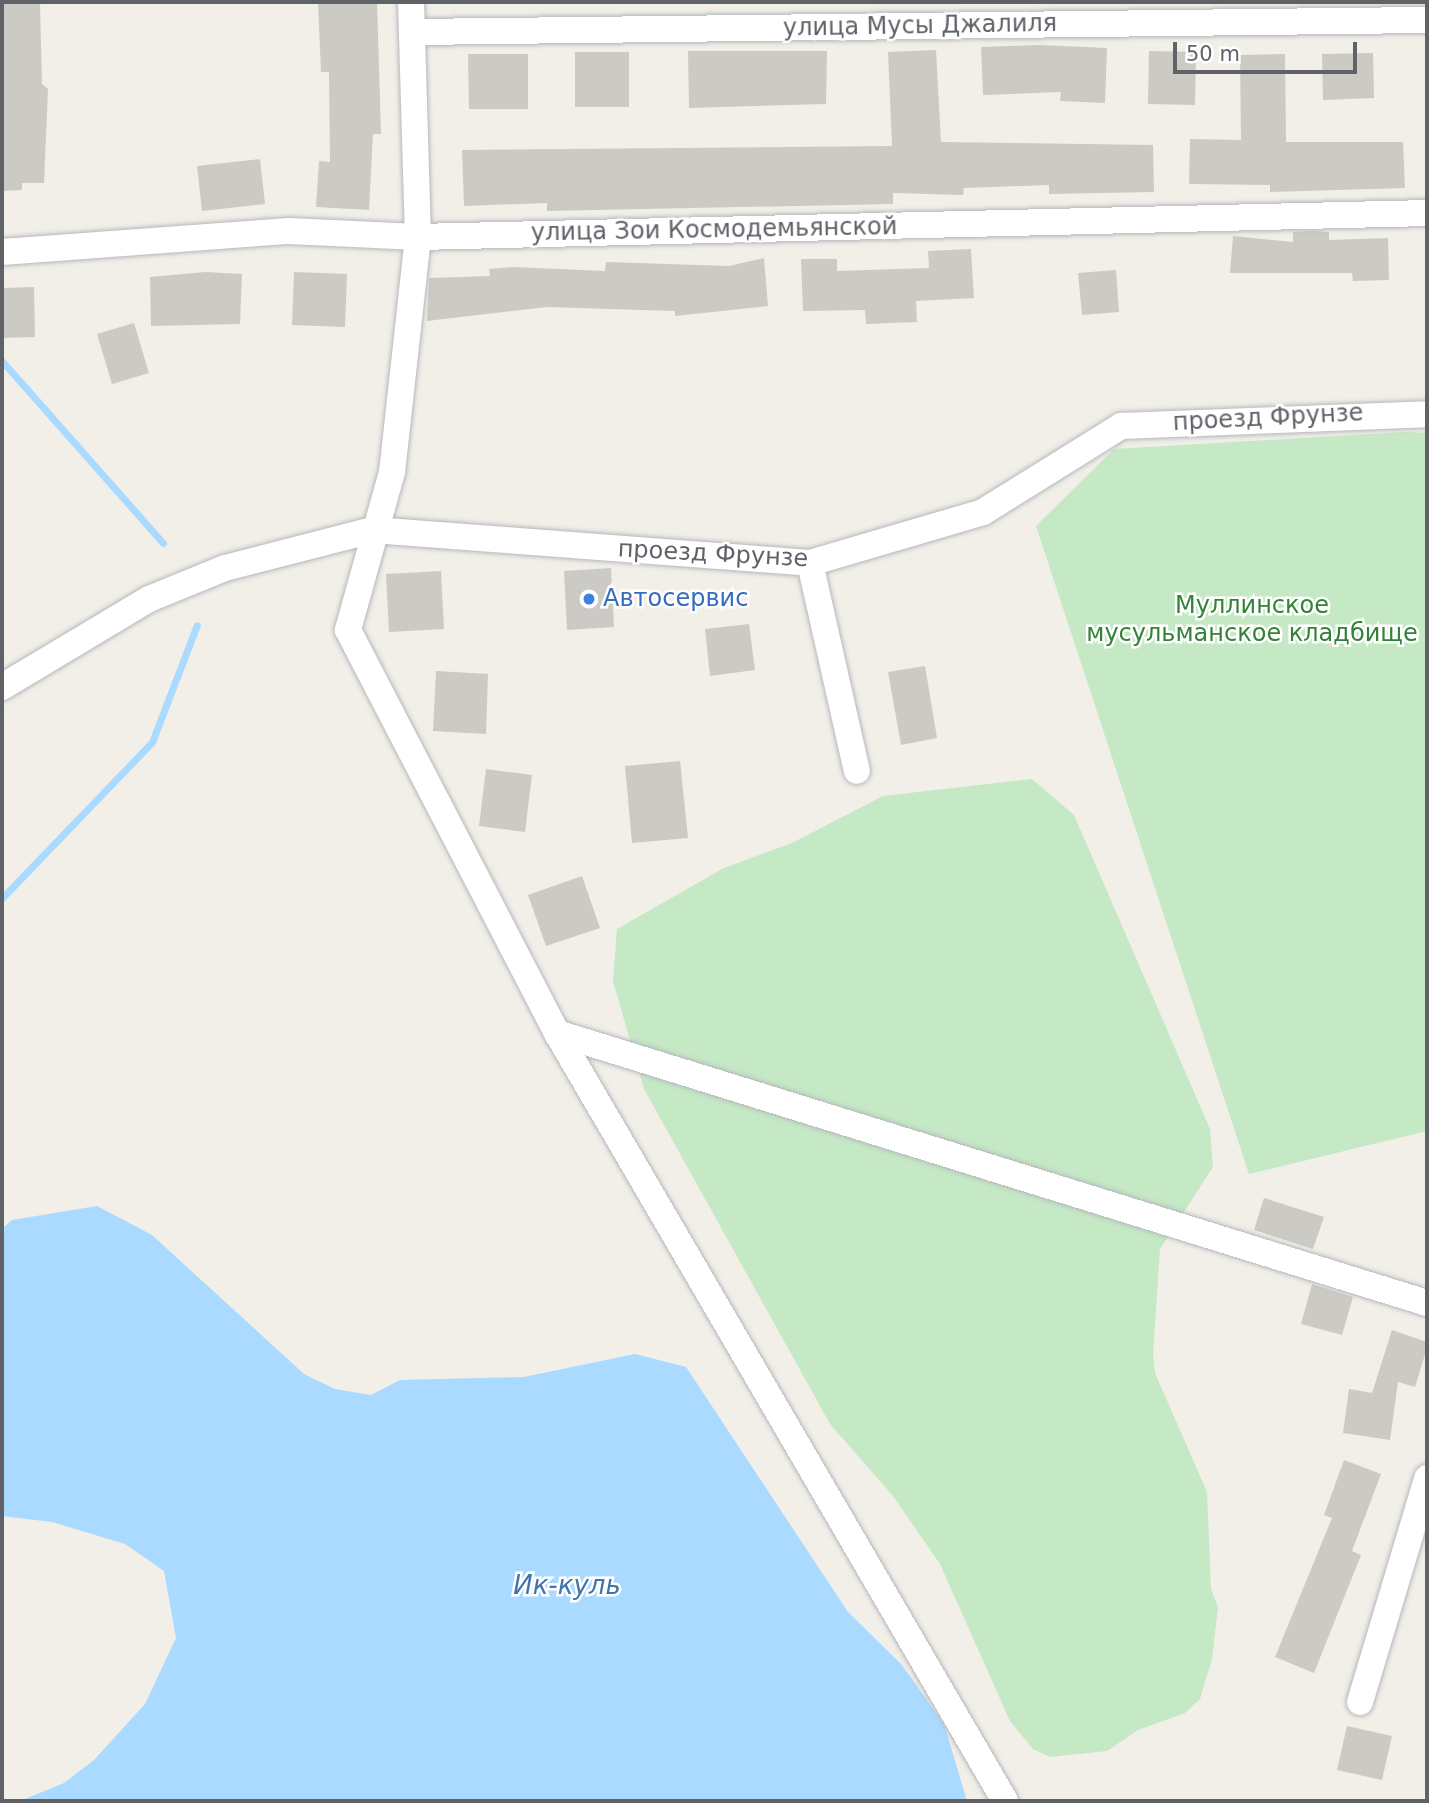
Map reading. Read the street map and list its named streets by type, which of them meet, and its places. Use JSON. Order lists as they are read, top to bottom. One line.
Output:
{"streets":{"street":["улица Мусы Джалиля","улица Зои Космодемьянской","проезд Фрунзе"]},"water":["Ик-куль"],"parks":["Муллинское мусульманское кладбище"],"places":["Автосервис"],"scale_bar":"50 m"}
